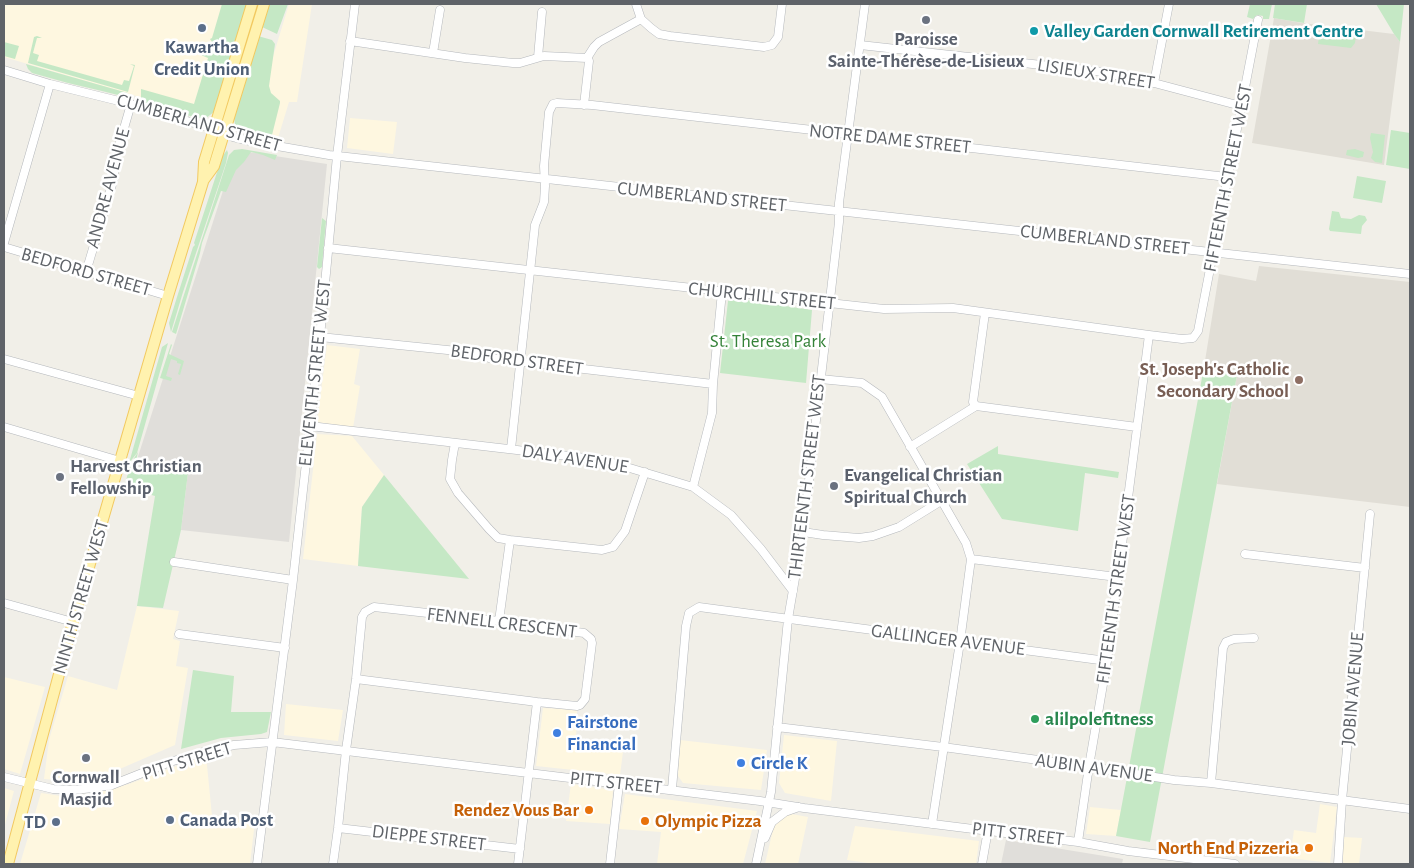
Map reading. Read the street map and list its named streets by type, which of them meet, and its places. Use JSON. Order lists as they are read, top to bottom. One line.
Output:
{"streets":{"main road":["NINTH STREET WEST"],"street":["LISIEUX STREET","CUMBERLAND STREET","NOTRE DAME STREET","FIFTEENTH STREET WEST","ANDRE AVENUE","BEDFORD STREET","CHURCHILL STREET","ELEVENTH STREET WEST","DALY AVENUE","THIRTEENTH STREET WEST","FENNELL CRESCENT","GALLINGER AVENUE","JOBIN AVENUE","PITT STREET","AUBIN AVENUE","DIEPPE STREET"]},"crossings":[["LISIEUX STREET","FIFTEENTH STREET WEST"],["LISIEUX STREET","THIRTEENTH STREET WEST"],["CUMBERLAND STREET","NOTRE DAME STREET"],["CUMBERLAND STREET","FIFTEENTH STREET WEST"],["CUMBERLAND STREET","ANDRE AVENUE"],["CUMBERLAND STREET","ELEVENTH STREET WEST"],["CUMBERLAND STREET","THIRTEENTH STREET WEST"],["CUMBERLAND STREET","NINTH STREET WEST"],["NOTRE DAME STREET","FIFTEENTH STREET WEST"],["NOTRE DAME STREET","THIRTEENTH STREET WEST"],["FIFTEENTH STREET WEST","CHURCHILL STREET"],["FIFTEENTH STREET WEST","GALLINGER AVENUE"],["FIFTEENTH STREET WEST","PITT STREET"],["FIFTEENTH STREET WEST","AUBIN AVENUE"],["ANDRE AVENUE","BEDFORD STREET"],["BEDFORD STREET","ELEVENTH STREET WEST"],["BEDFORD STREET","NINTH STREET WEST"],["CHURCHILL STREET","ELEVENTH STREET WEST"],["CHURCHILL STREET","THIRTEENTH STREET WEST"],["ELEVENTH STREET WEST","DALY AVENUE"],["ELEVENTH STREET WEST","PITT STREET"],["DALY AVENUE","THIRTEENTH STREET WEST"],["THIRTEENTH STREET WEST","GALLINGER AVENUE"],["THIRTEENTH STREET WEST","PITT STREET"],["THIRTEENTH STREET WEST","AUBIN AVENUE"],["NINTH STREET WEST","PITT STREET"],["FENNELL CRESCENT","PITT STREET"],["FENNELL CRESCENT","DIEPPE STREET"],["GALLINGER AVENUE","PITT STREET"],["JOBIN AVENUE","AUBIN AVENUE"]],"parks":["St. Theresa Park"],"places":["Paroisse Sainte-Thérèse-de-Lisieux","Kawartha Credit Union","Valley Garden Cornwall Retirement Centre","St. Joseph's Catholic Secondary School","Harvest Christian Fellowship","Evangelical Christian Spiritual Church","alilpolefitness","Fairstone Financial","Cornwall Masjid","Circle K","Rendez Vous Bar","Canada Post","Olympic Pizza","TD","North End Pizzeria"]}
